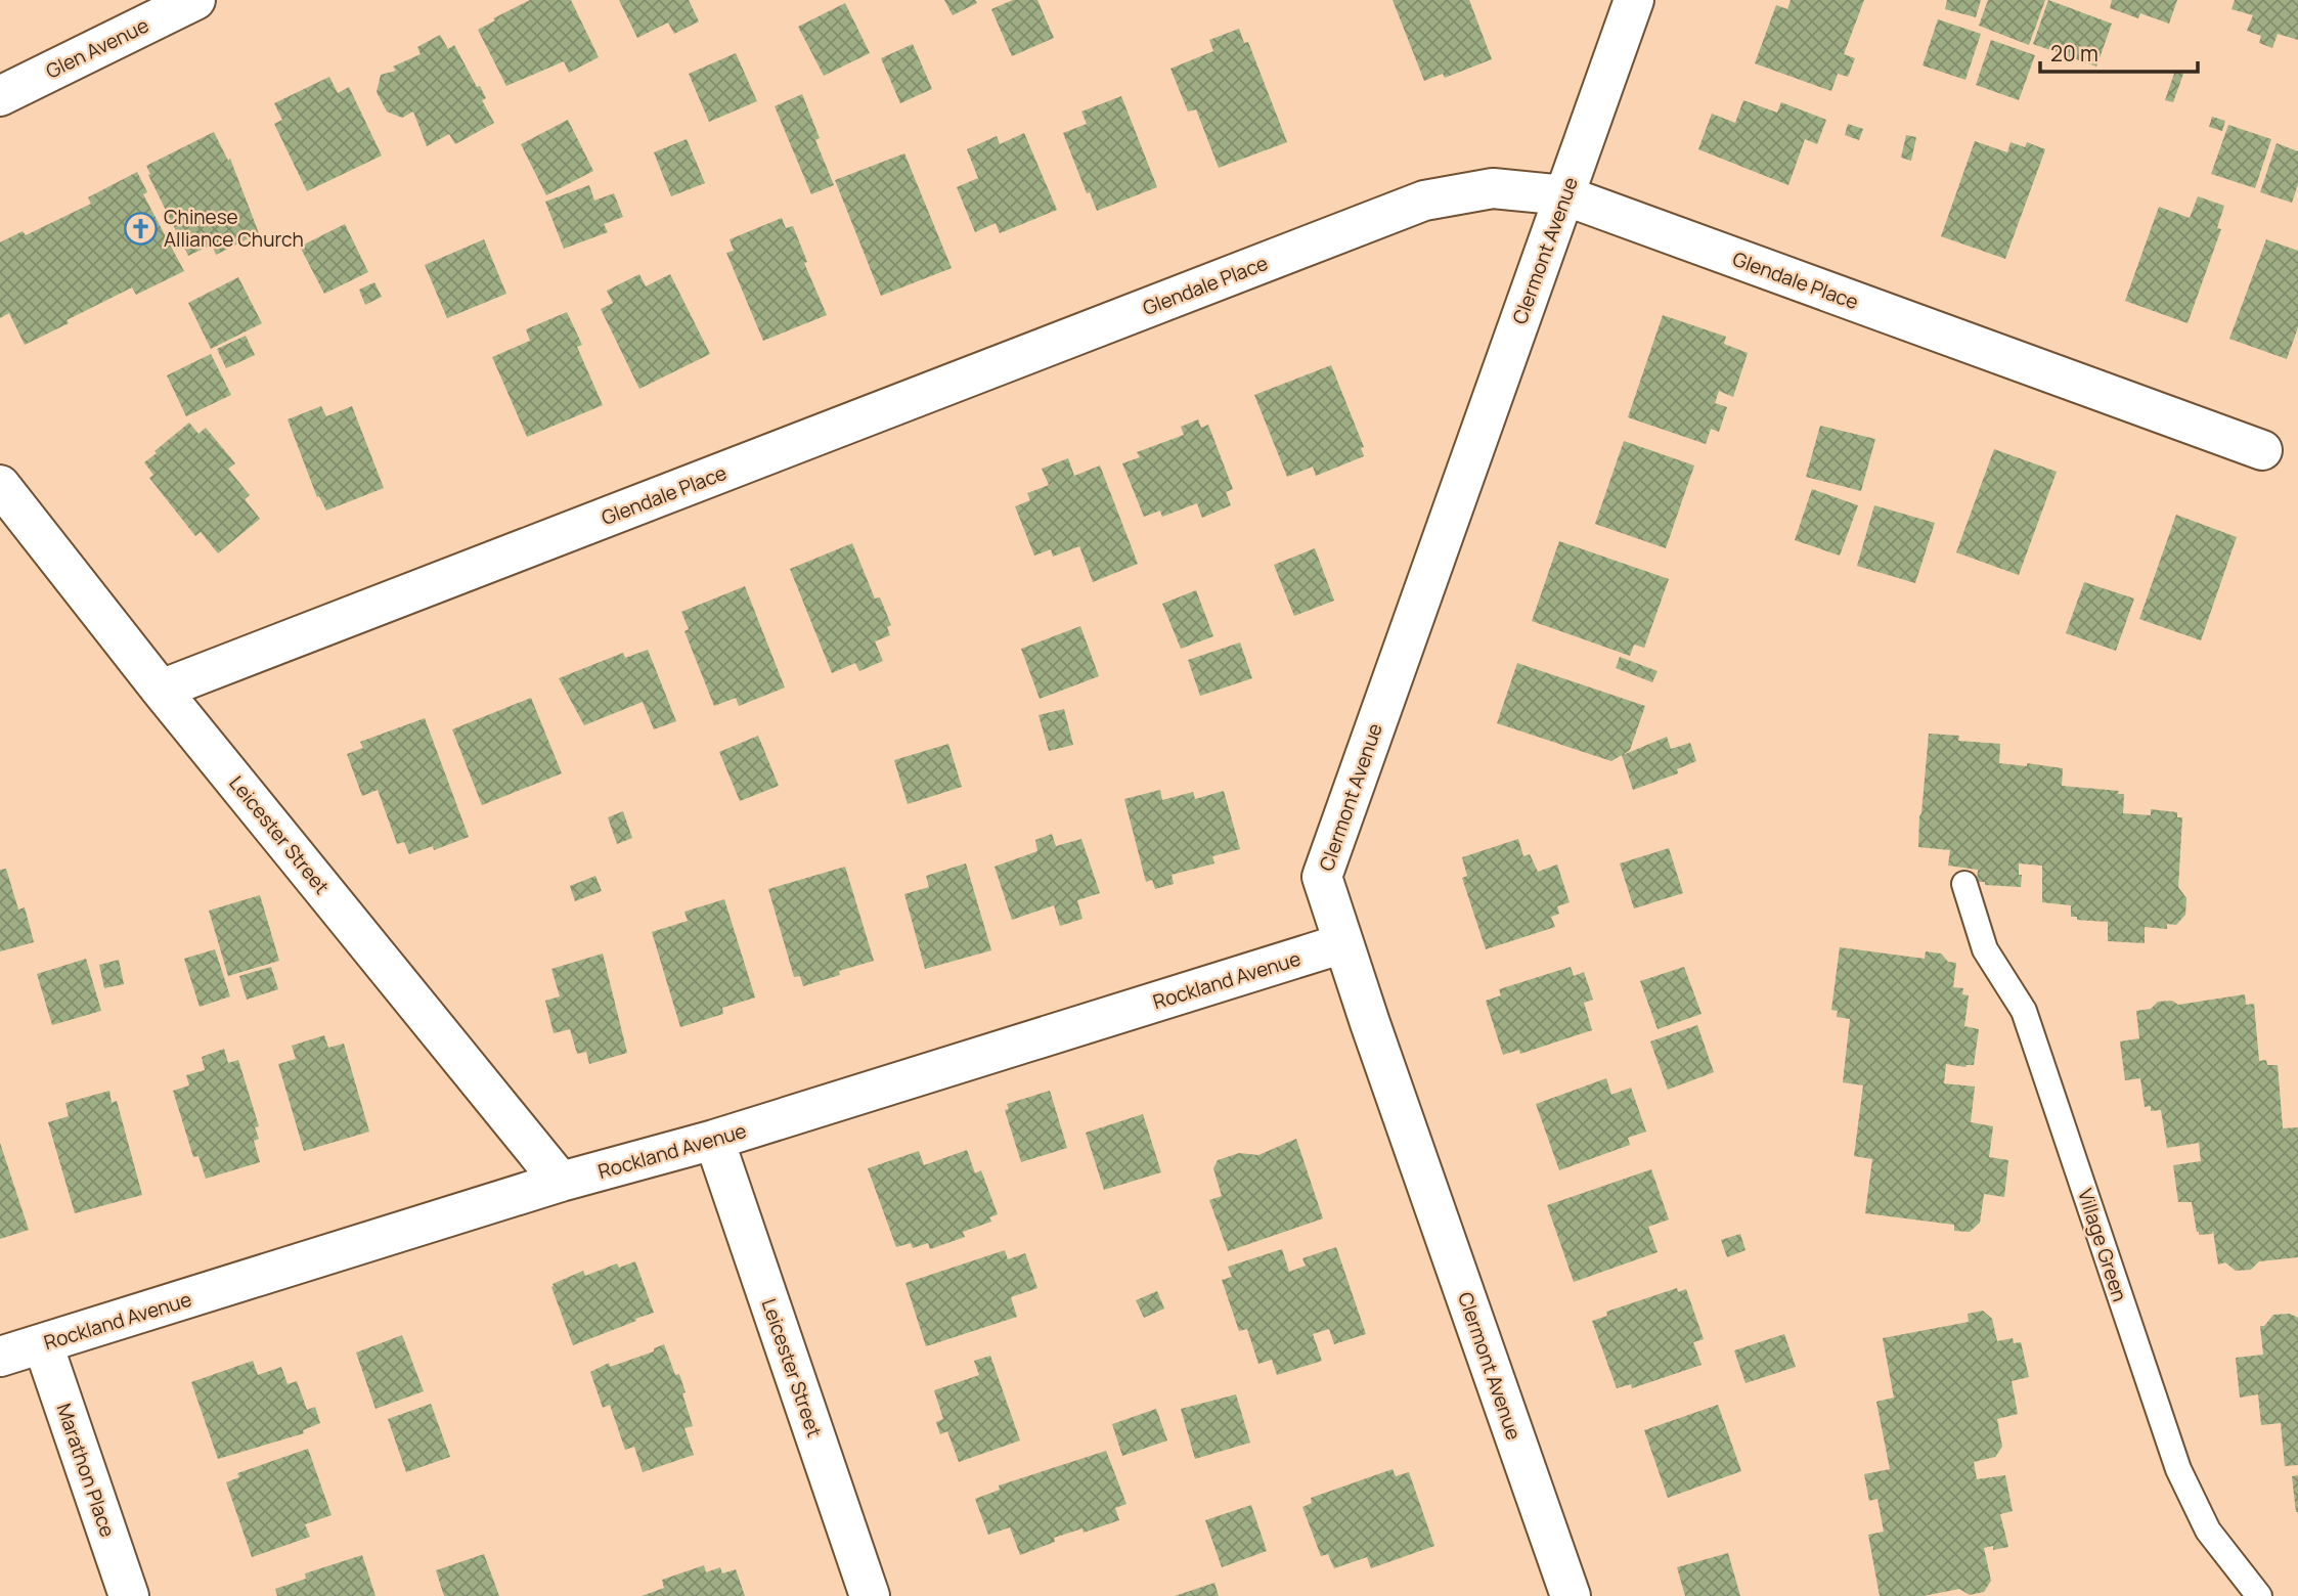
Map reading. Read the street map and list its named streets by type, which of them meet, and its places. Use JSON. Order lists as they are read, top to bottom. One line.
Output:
{"streets":{"street":["Glen Avenue","Clermont Avenue","Glendale Place","Leicester Street","Rockland Avenue","Marathon Place"],"lane":["Village Green"]},"crossings":[["Clermont Avenue","Glendale Place"],["Clermont Avenue","Rockland Avenue"],["Glendale Place","Leicester Street"],["Leicester Street","Rockland Avenue"],["Rockland Avenue","Marathon Place"]],"places":{"church":["Chinese Alliance Church"]},"scale_bar":"20 m"}
